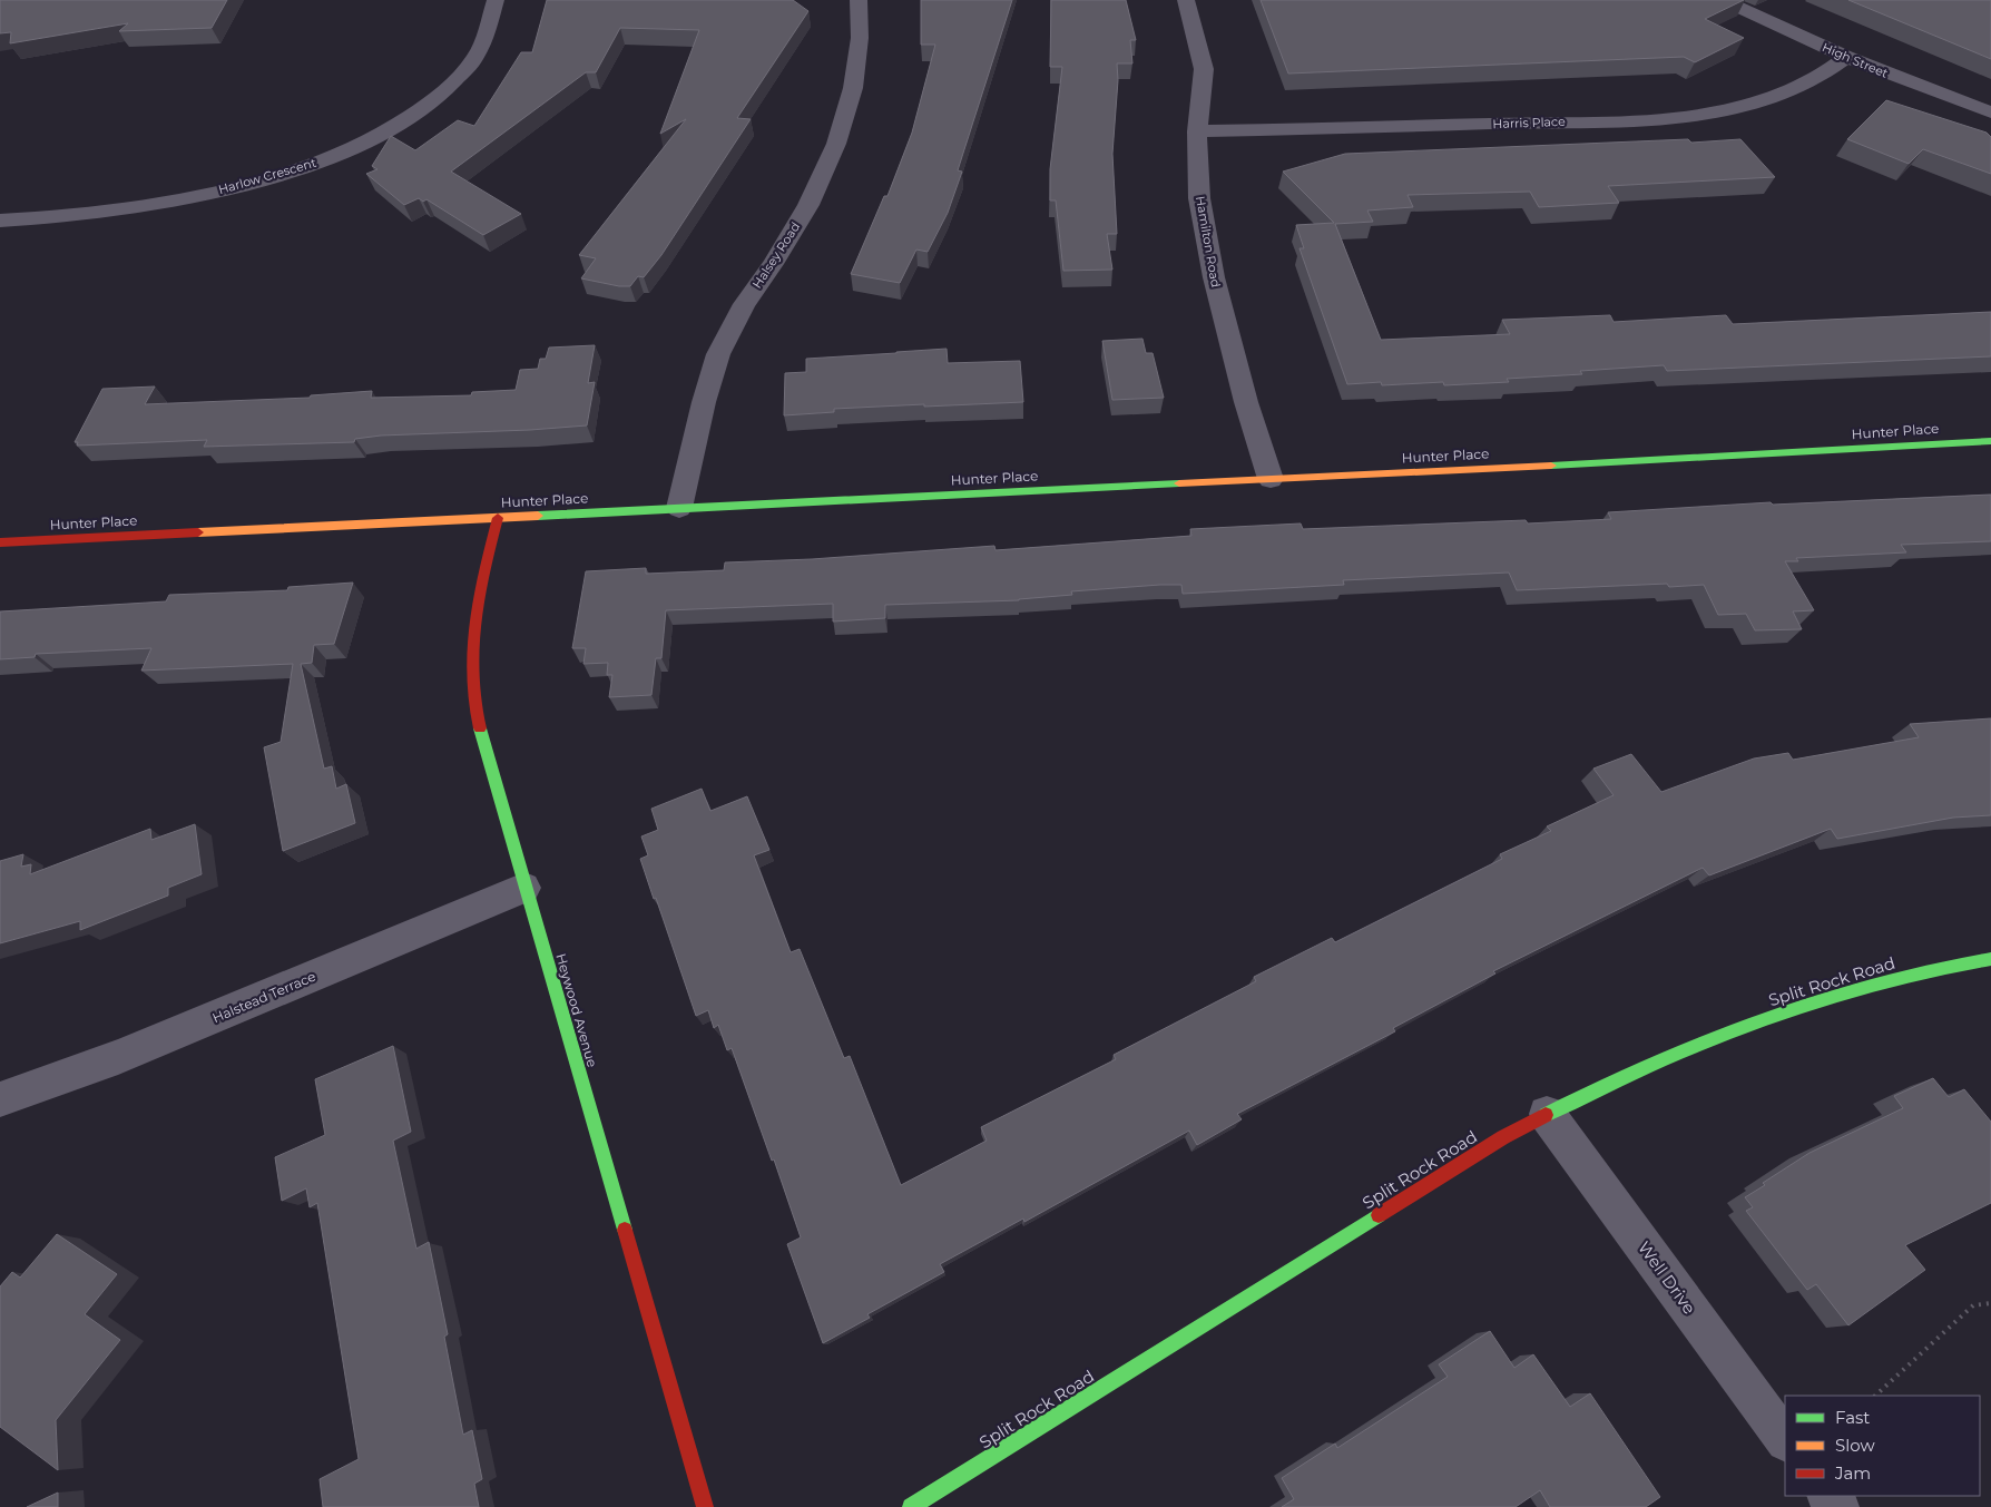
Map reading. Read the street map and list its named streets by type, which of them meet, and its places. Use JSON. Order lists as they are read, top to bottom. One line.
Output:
{"streets":{"street":["High Street","Harris Place","Harlow Crescent","Hamilton Road","Halsey Road","Hunter Place","Split Rock Road","Halstead Terrace","Heywood Avenue","Well Drive"]},"crossings":[["High Street","Harris Place"],["Harris Place","Hamilton Road"],["Hamilton Road","Hunter Place"],["Halsey Road","Hunter Place"],["Hunter Place","Heywood Avenue"],["Split Rock Road","Well Drive"],["Halstead Terrace","Heywood Avenue"]],"legend":["Fast","Slow","Jam"]}
